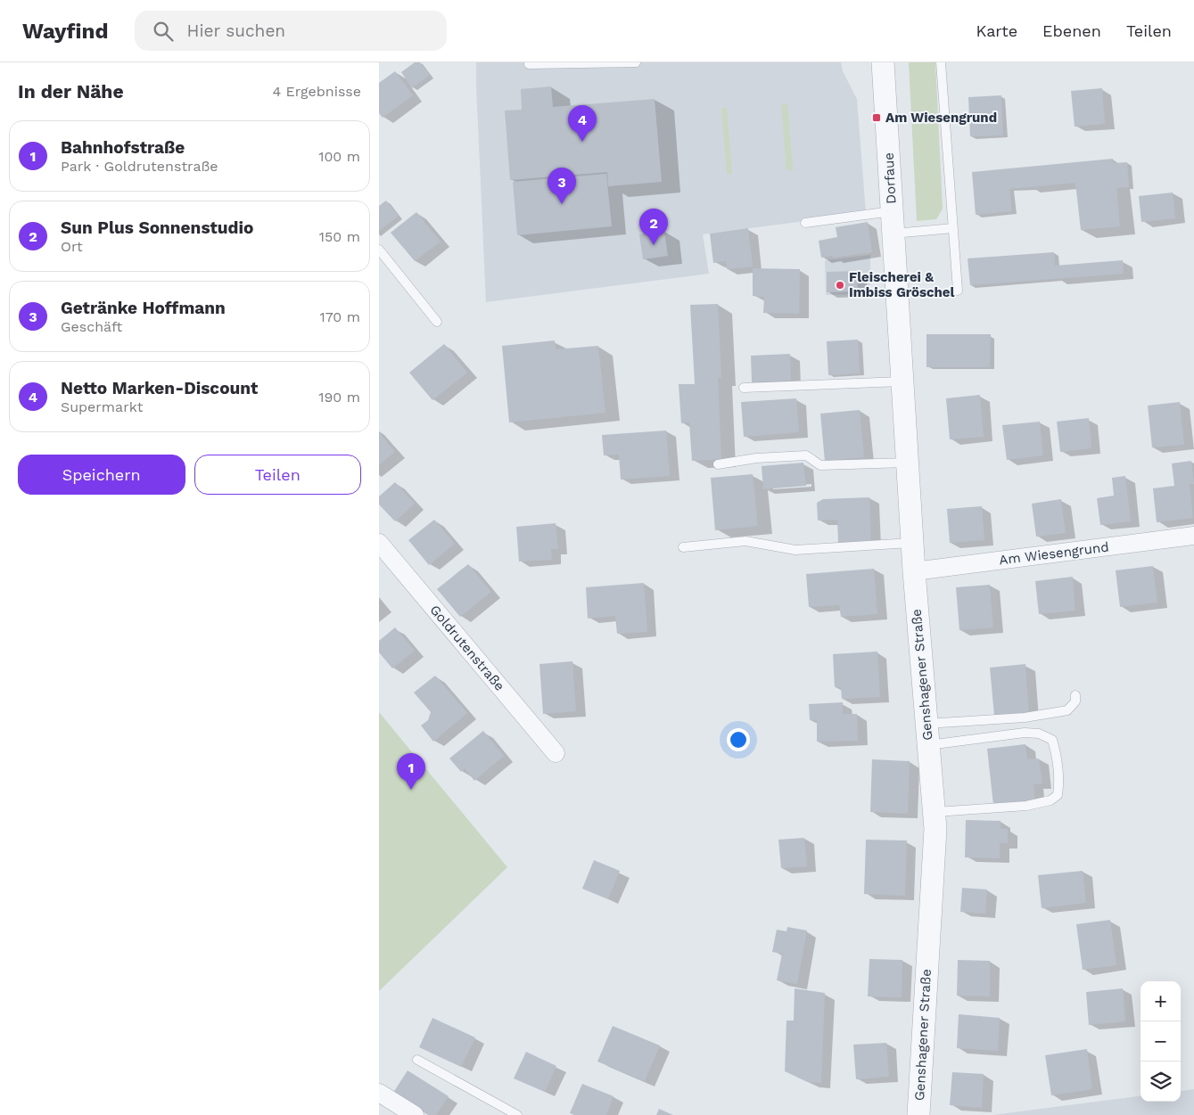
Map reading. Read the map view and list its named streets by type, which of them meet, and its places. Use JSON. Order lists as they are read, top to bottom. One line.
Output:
{"streets":{"street":["Dorfaue","Am Wiesengrund","Goldrutenstraße","Genshagener Straße"]},"crossings":[["Dorfaue","Genshagener Straße"],["Am Wiesengrund","Genshagener Straße"]],"places":{"transit":["Am Wiesengrund"],"other":["Fleischerei & Imbiss Gröschel"]},"page":{"header":"Wayfind","search":"Hier suchen","nav":["Karte","Ebenen","Teilen"],"heading":["In der Nähe","4 Ergebnisse"],"pins":["4","3","2","1"],"list":[{"mark":"1","name":"Bahnhofstraße","note":"Park · Goldrutenstraße","value":"100 m"},{"mark":"2","name":"Sun Plus Sonnenstudio","note":"Ort","value":"150 m"},{"mark":"3","name":"Getränke Hoffmann","note":"Geschäft","value":"170 m"},{"mark":"4","name":"Netto Marken-Discount","note":"Supermarkt","value":"190 m"}],"buttons":["Speichern","Teilen"],"map_buttons":["+","−"]}}
